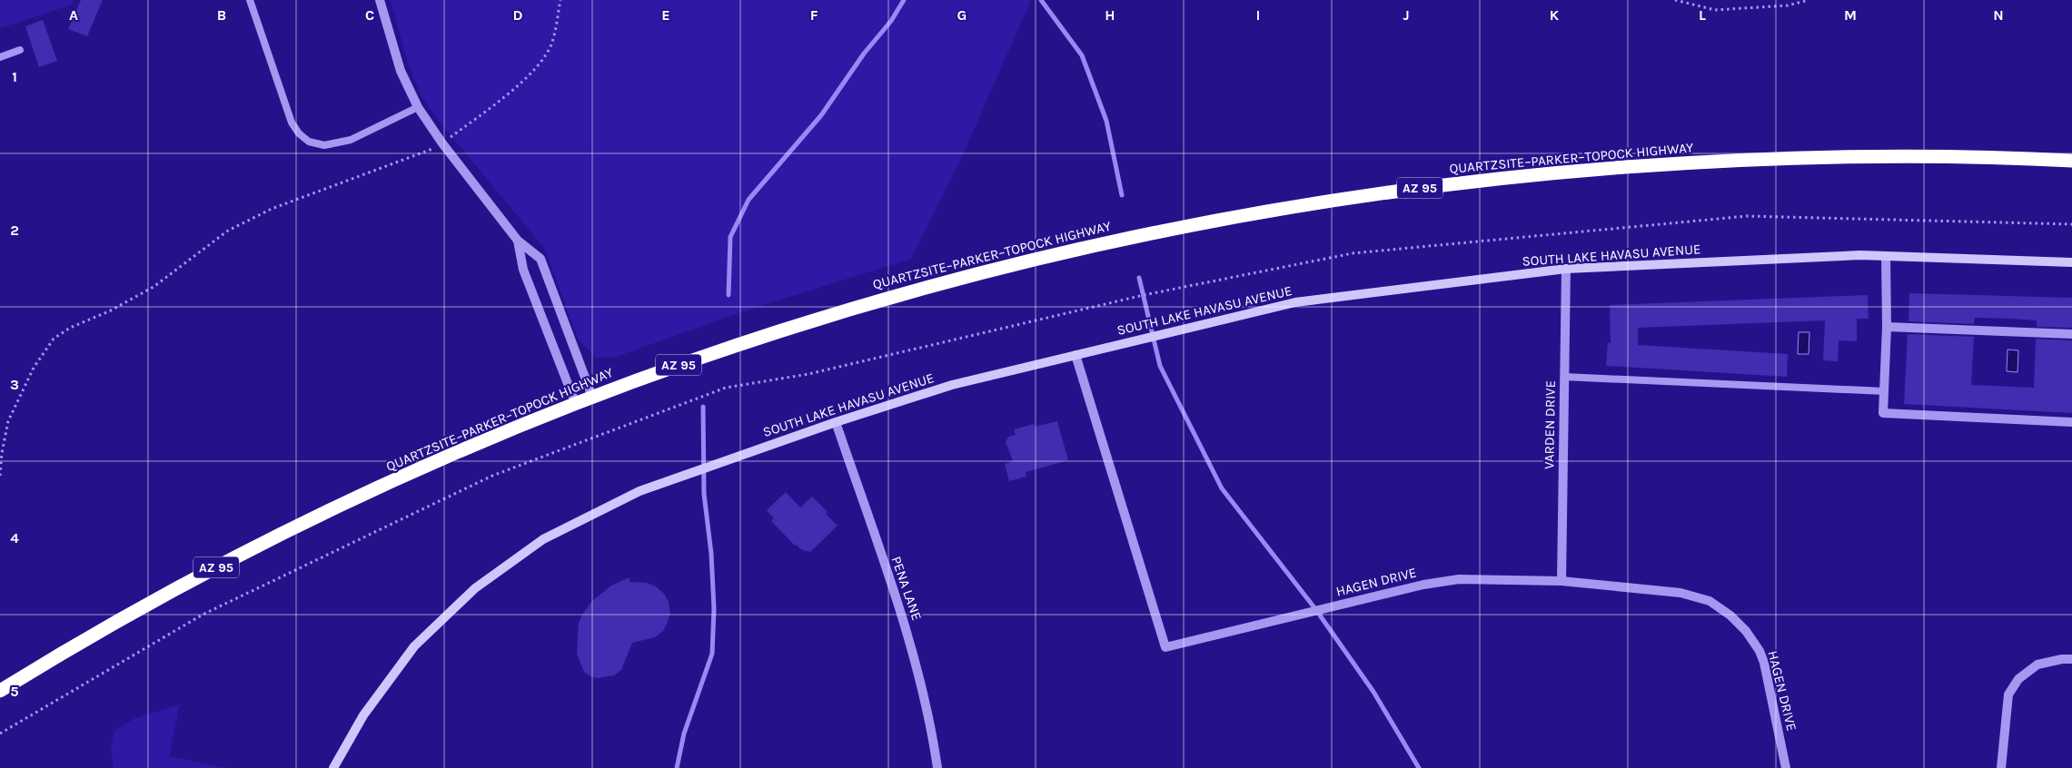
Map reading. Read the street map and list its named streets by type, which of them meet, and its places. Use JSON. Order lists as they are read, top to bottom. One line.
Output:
{"streets":{"highway":["QUARTZSITE–PARKER–TOPOCK HIGHWAY","AZ 95"],"main road":["SOUTH LAKE HAVASU AVENUE"],"street":["VARDEN DRIVE","HAGEN DRIVE","PENA LANE"]},"crossings":[["SOUTH LAKE HAVASU AVENUE","VARDEN DRIVE"],["SOUTH LAKE HAVASU AVENUE","HAGEN DRIVE"],["SOUTH LAKE HAVASU AVENUE","PENA LANE"],["VARDEN DRIVE","HAGEN DRIVE"]],"grid":{"columns":["A","B","C","D","E","F","G","H","I","J","K","L","M","N"],"rows":["1","2","3","4","5"]}}
